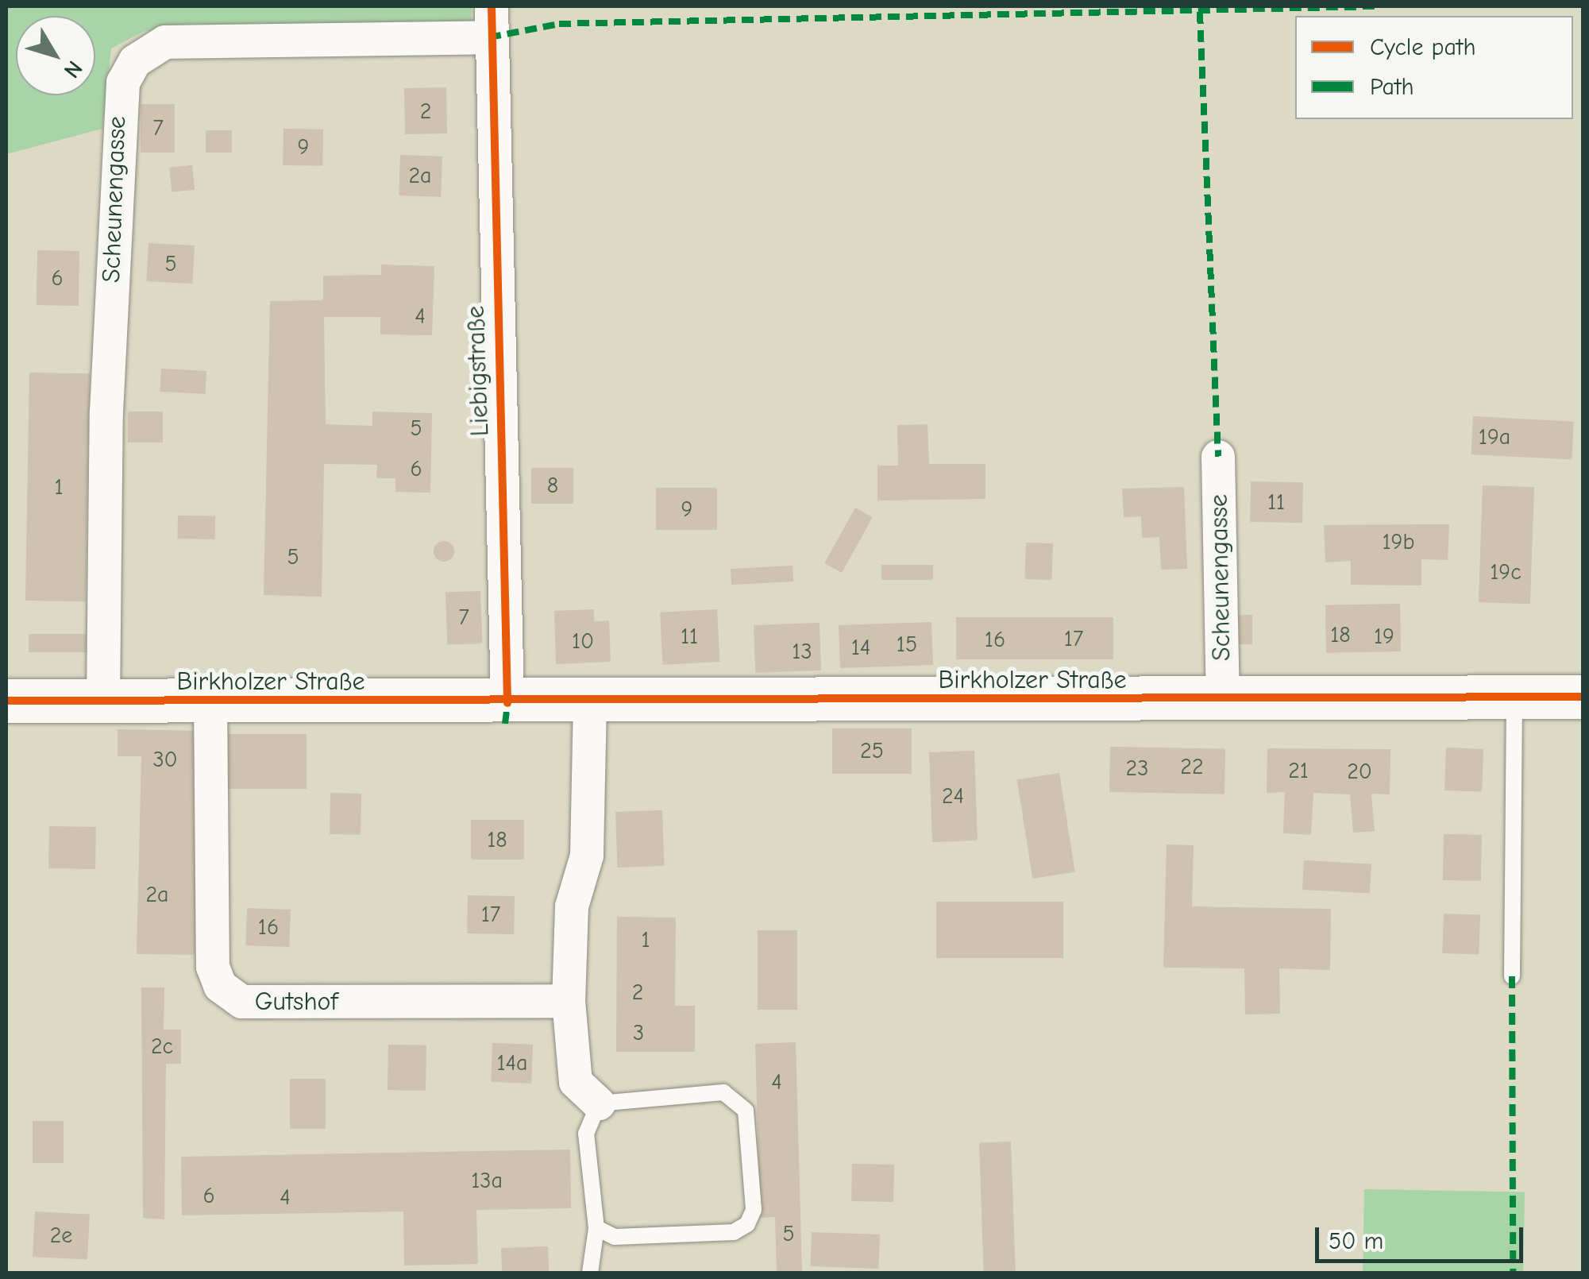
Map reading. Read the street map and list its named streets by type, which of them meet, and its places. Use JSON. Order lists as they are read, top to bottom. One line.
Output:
{"streets":{"main road":["Birkholzer Straße"],"street":["Scheunengasse","Liebigstraße","Gutshof"]},"crossings":[["Scheunengasse","Liebigstraße"],["Scheunengasse","Birkholzer Straße"],["Liebigstraße","Birkholzer Straße"],["Birkholzer Straße","Gutshof"]],"house_numbers":["2","7","9","2a","5","6","4","5","19a","6","8","1","11","9","19b","5","19c","7","18","11","19","17","16","10","15","14","13","25","30","22","23","21","20","24","18","2a","17","16","1","2","3","2c","14a","4","13a","6","4","5","2e"],"legend":["Cycle path","Path"],"scale_bar":"50 m","north":"bottom right"}
